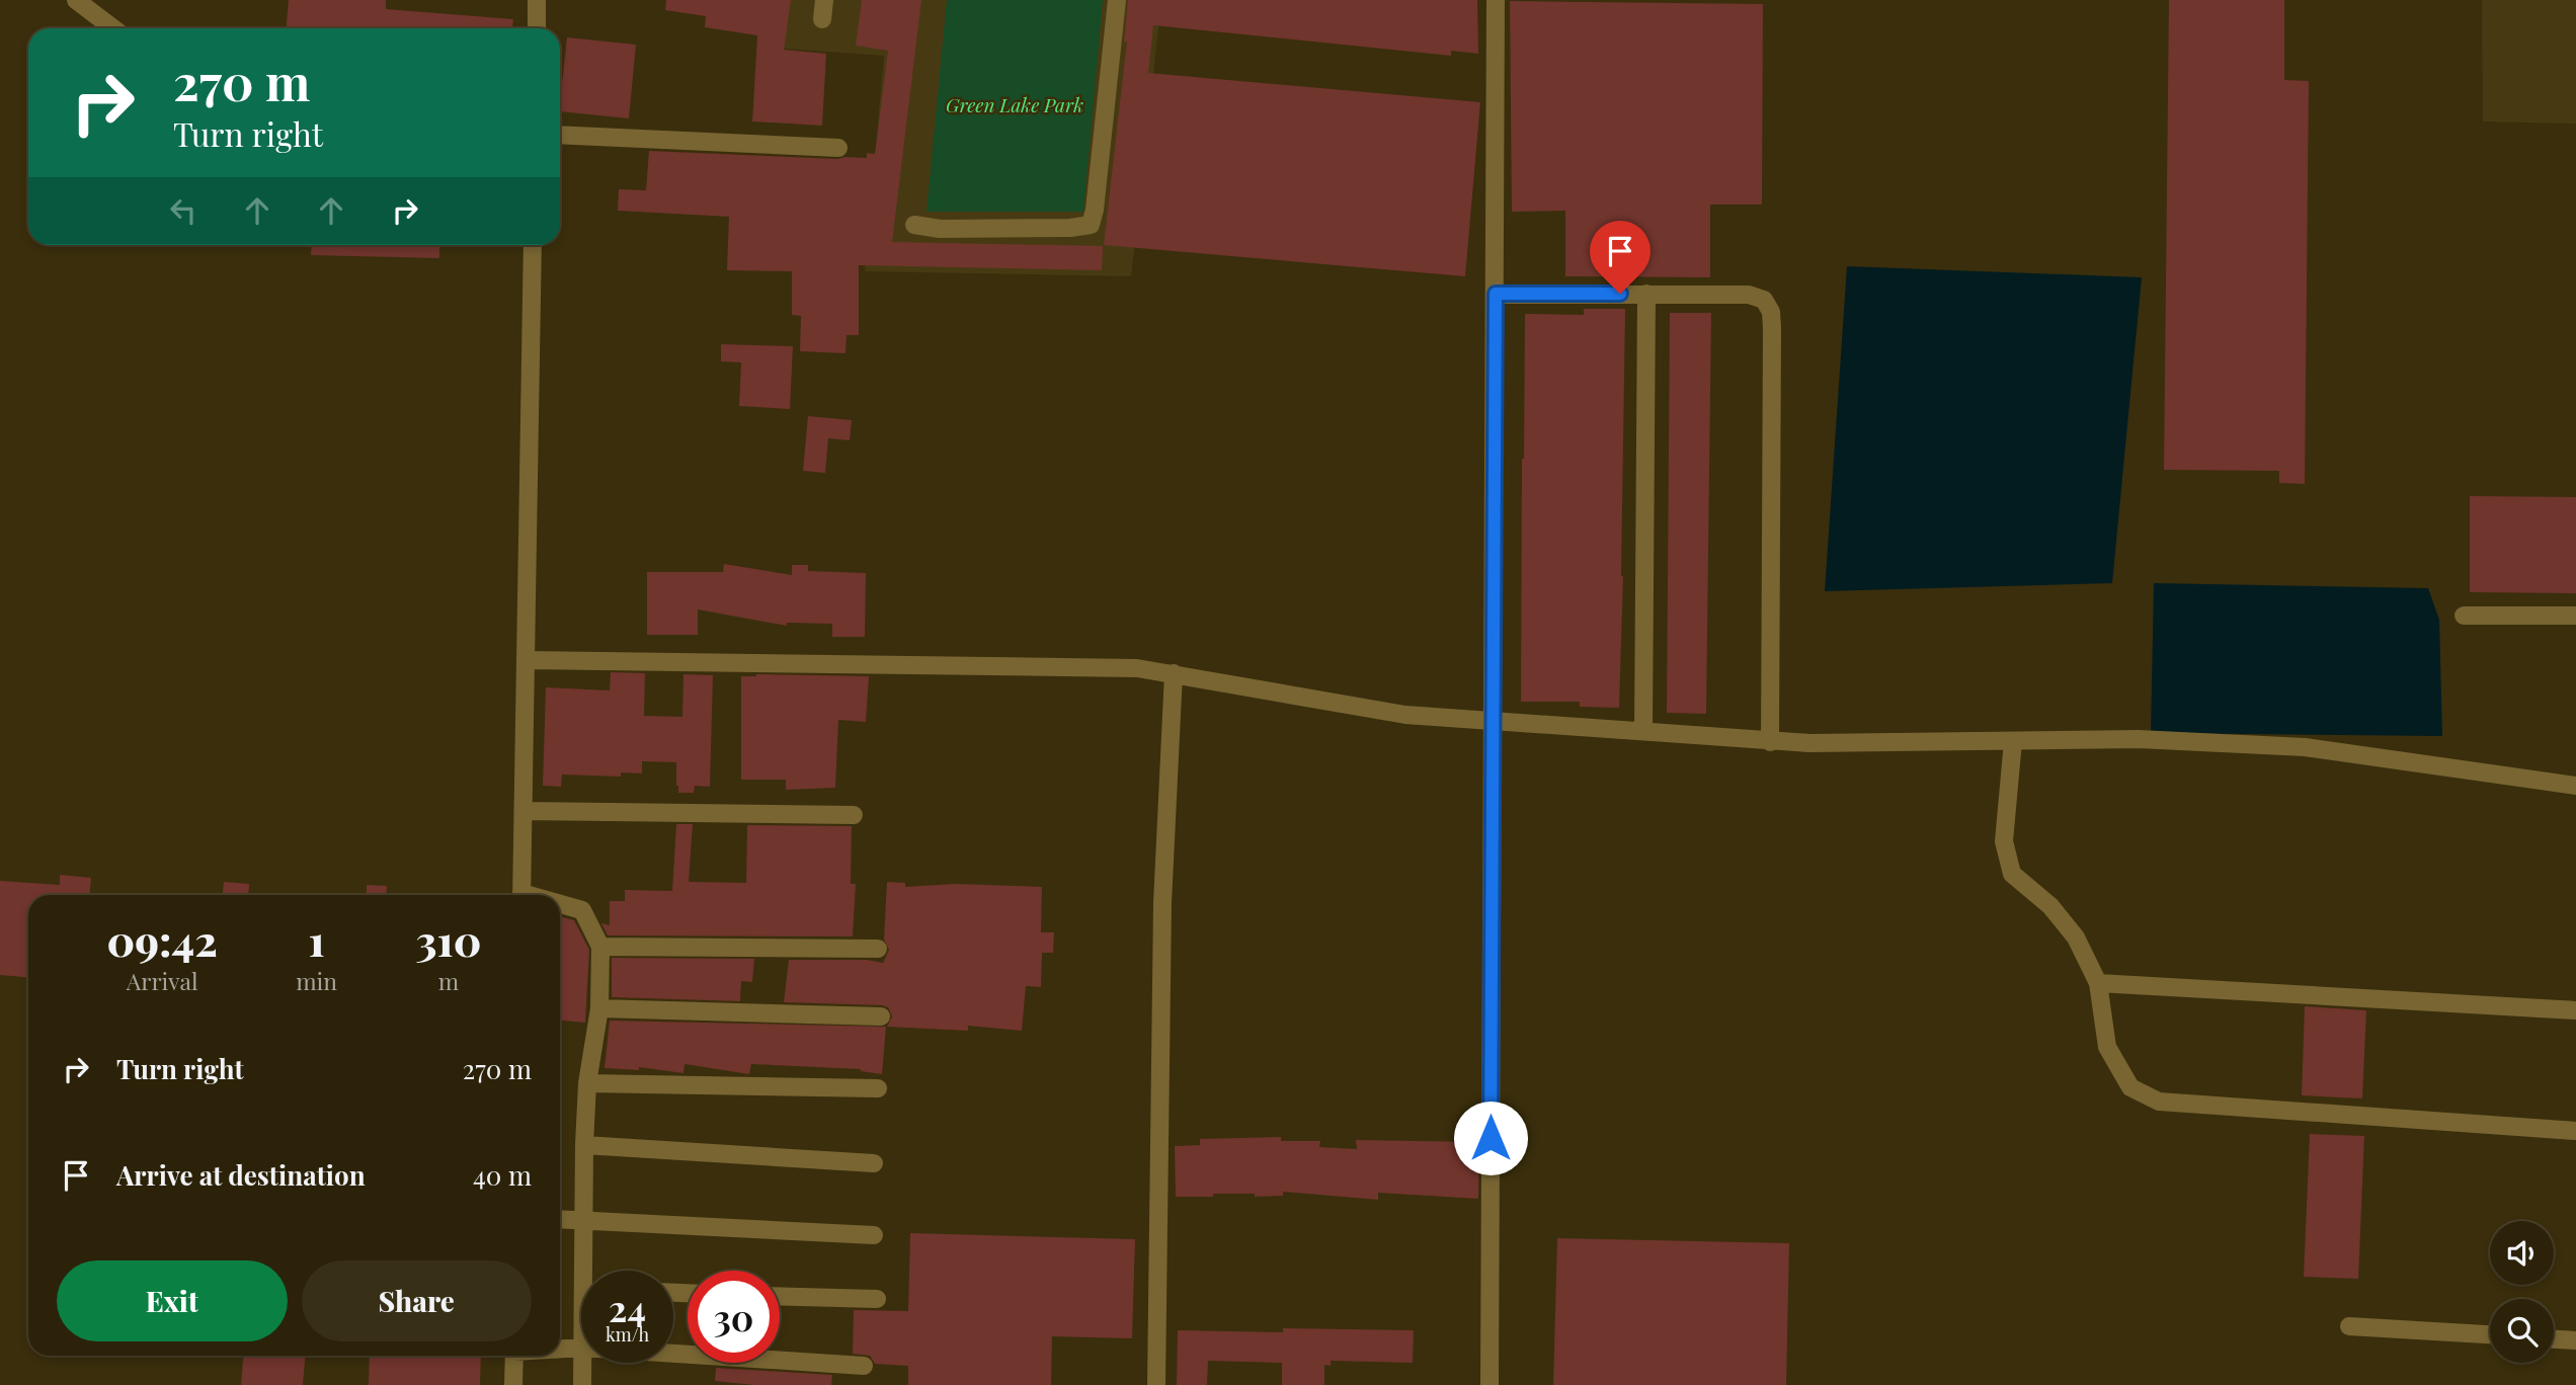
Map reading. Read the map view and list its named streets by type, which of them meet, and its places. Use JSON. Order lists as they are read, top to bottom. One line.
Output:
{"parks":["Green Lake Park"],"page":{"turn":["270 m","Turn right"],"eta":["09:42","Arrival","1","min","310","m"],"list":[{"name":"Turn right","value":"270 m"},{"name":"Arrive at destination","value":"40 m"}],"buttons":["Exit","Share"],"speed":"24 km/h","limit":"30"}}
